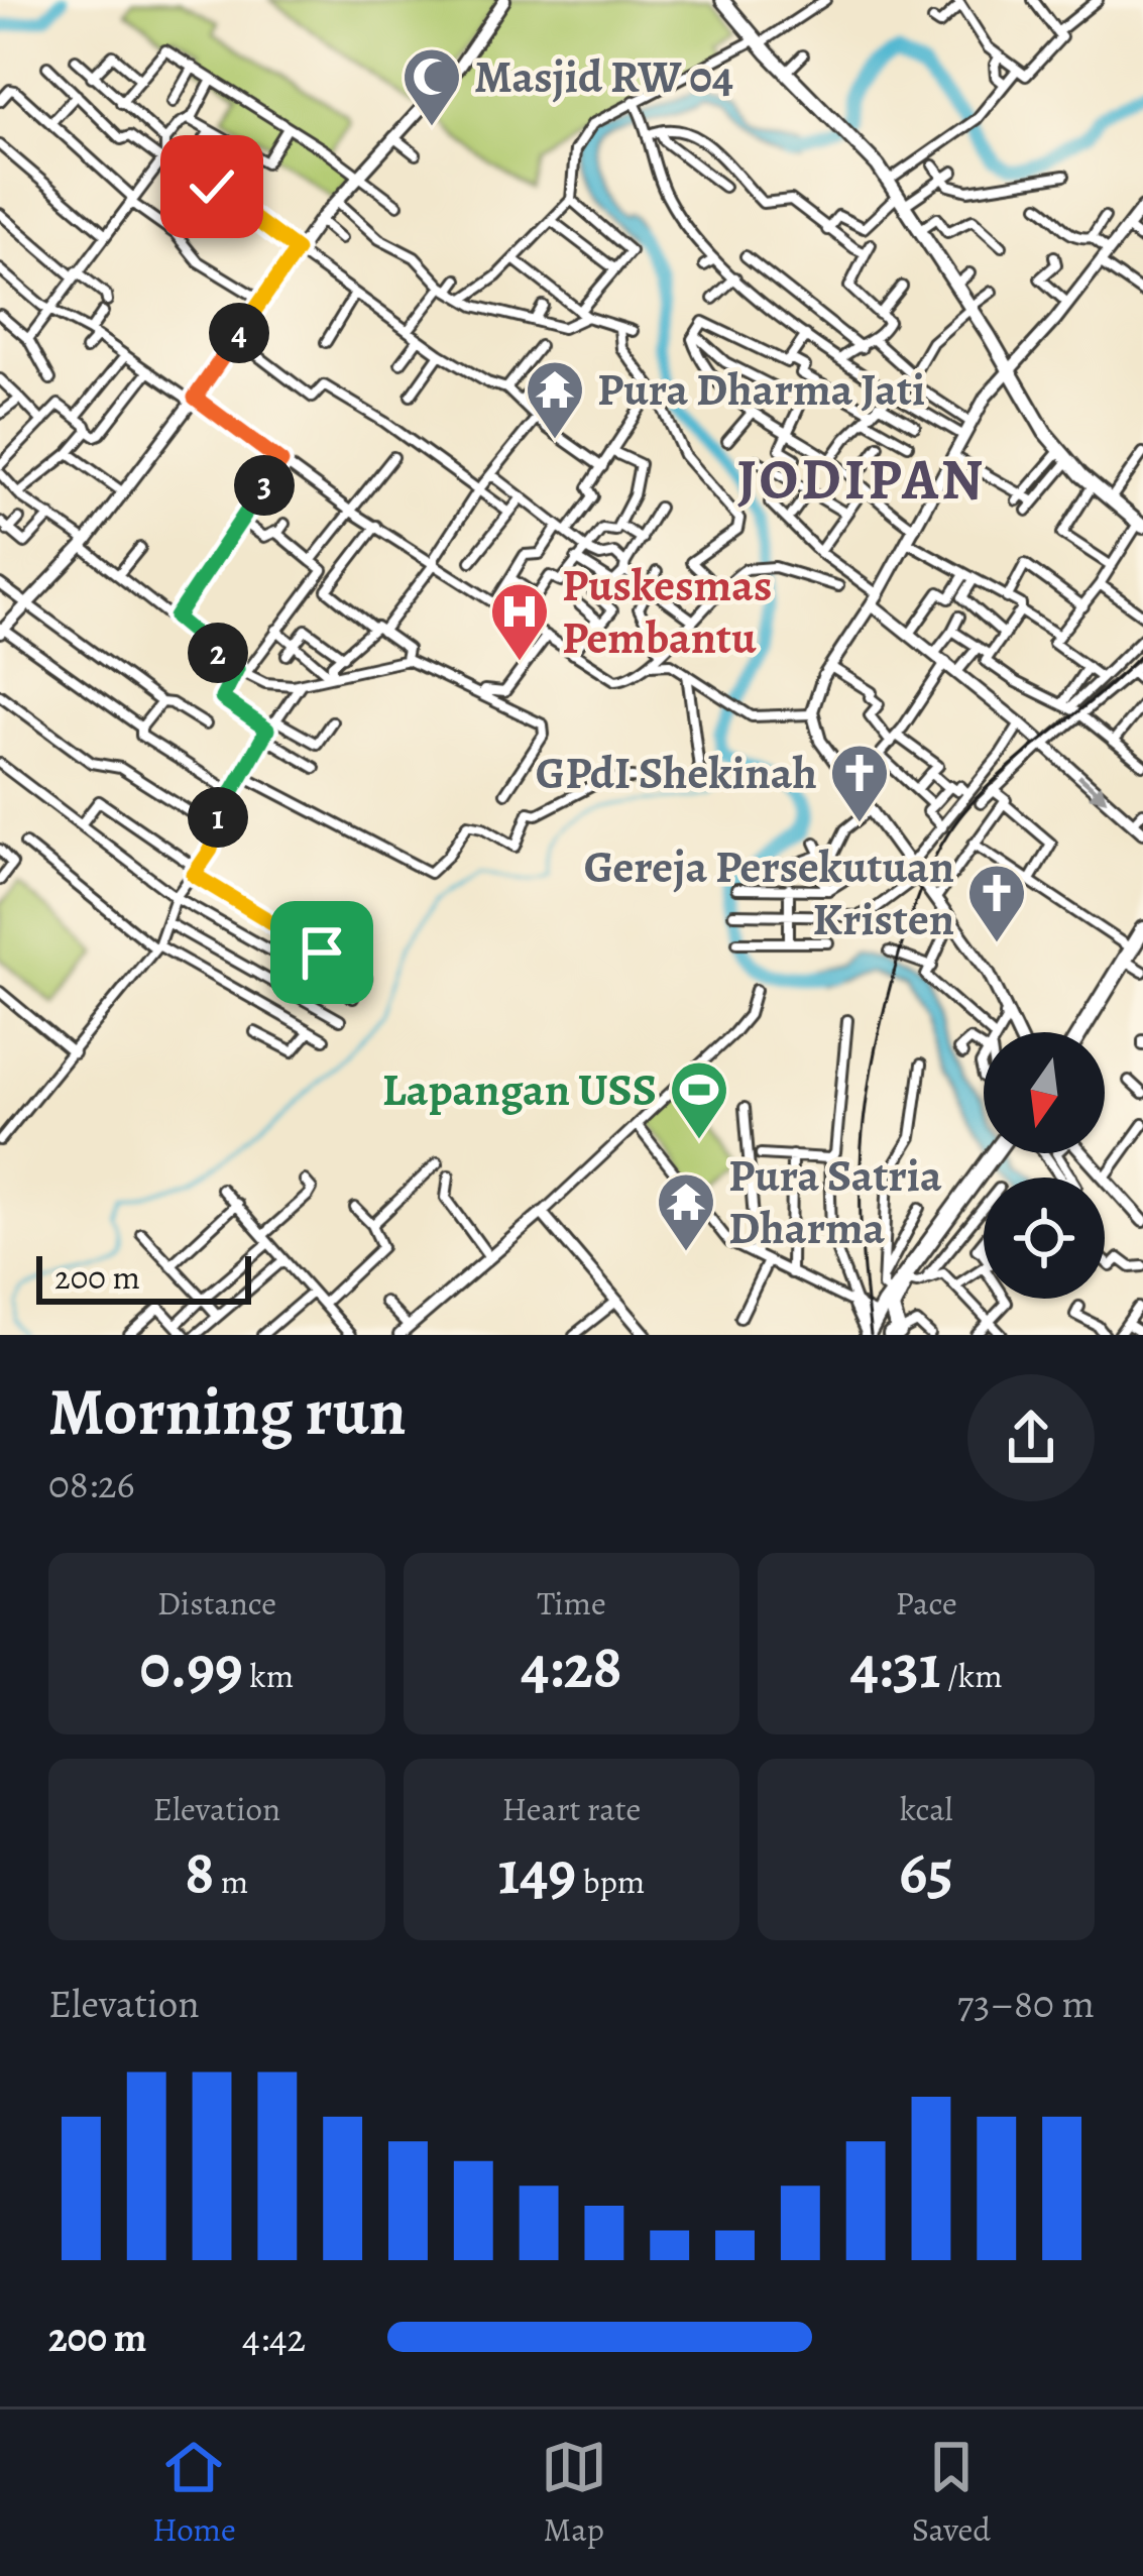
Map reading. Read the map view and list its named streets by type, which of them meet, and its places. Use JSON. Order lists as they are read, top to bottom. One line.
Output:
{"districts":["JODIPAN"],"places":{"mosque":["Masjid RW 04"],"temple":["Pura Dharma Jati","Pura Satria Dharma"],"hospital":["Puskesmas Pembantu"],"church":["GPdI Shekinah","Gereja Persekutuan Kristen"],"sports":["Lapangan USS"]},"scale_bar":"200 m","north":"bottom","page":{"pins":["4","3","2","1"],"scale":"200 m","heading":["Morning run","08:26"],"stats":[["Distance","0.99 km"],["Time","4:28"],["Pace","4:31 /km"],["Elevation","8 m"],["Heart rate","149 bpm"],["kcal","65"]],"chart":["Elevation","73–80 m"],"list":[{"name":"200 m","note":"4:42"}],"tabs":["Home","Map","Saved"]}}
